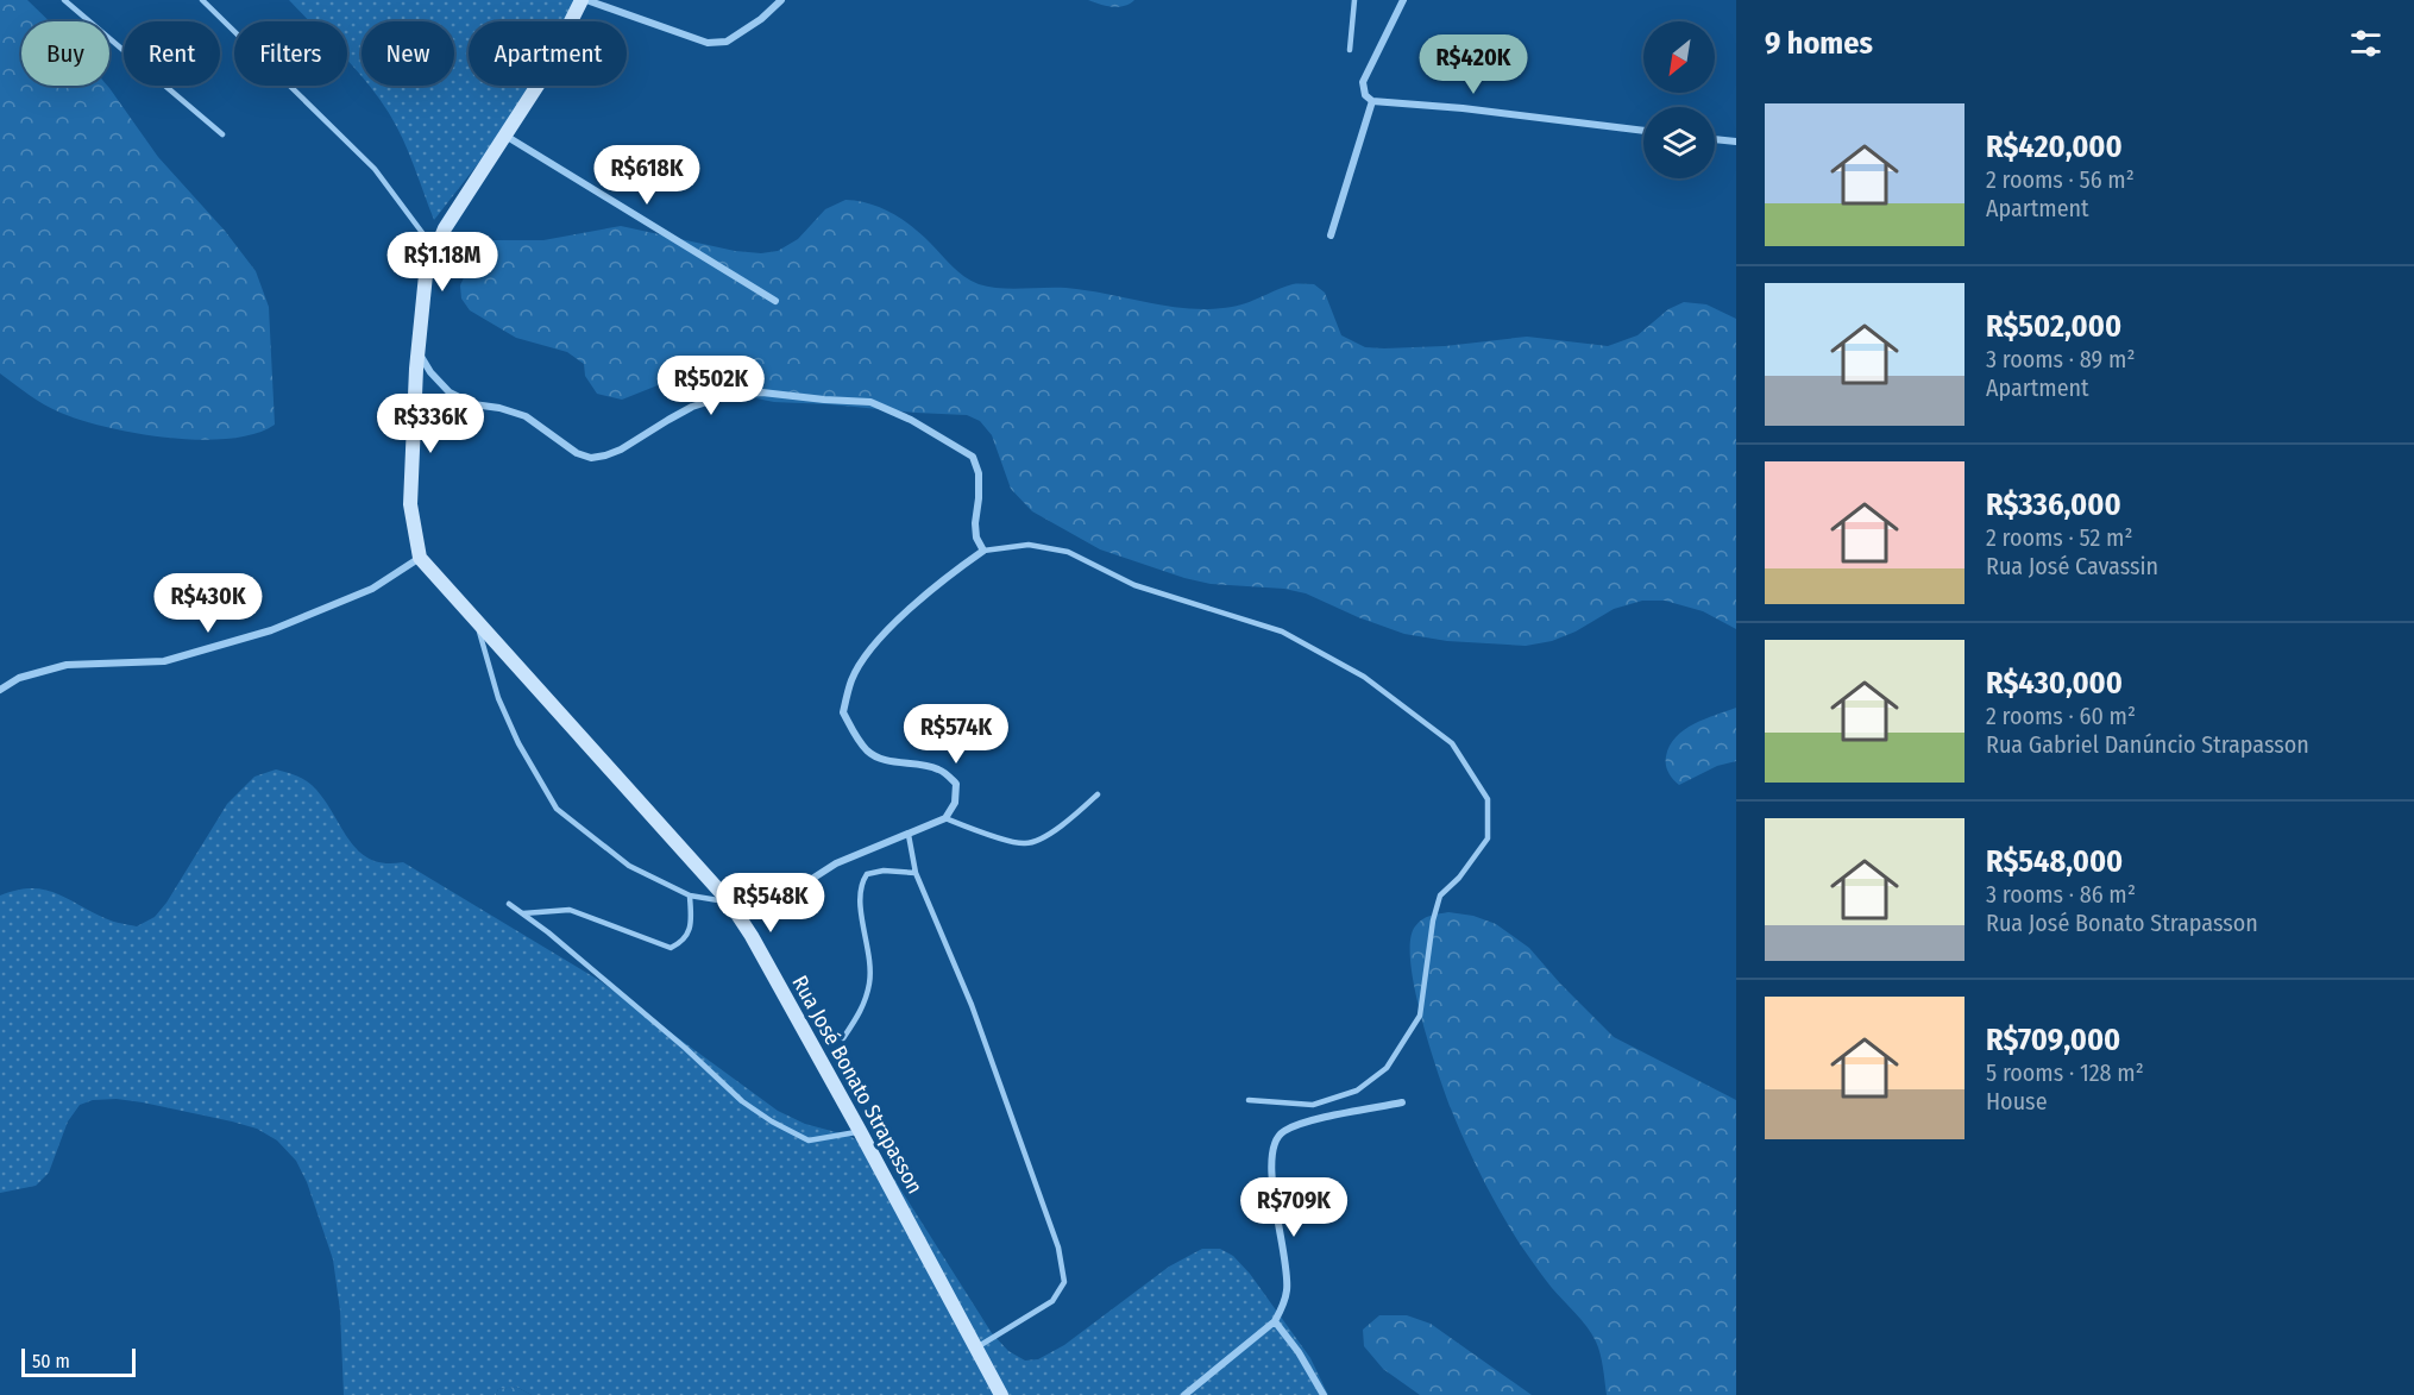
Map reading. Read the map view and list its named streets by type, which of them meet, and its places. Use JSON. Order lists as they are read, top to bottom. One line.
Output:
{"streets":{"street":["Rua José Bonato Strapasson"]},"scale_bar":"50 m","north":"bottom left","page":{"heading":"9 homes","chip":["Buy","Rent","Filters","New","Apartment"],"price":["R$420K","R$618K","R$1.18M","R$502K","R$336K","R$430K","R$574K","R$548K","R$709K"],"list":[{"name":"R$420,000","note":"2 rooms · 56 m² · Apartment"},{"name":"R$502,000","note":"3 rooms · 89 m² · Apartment"},{"name":"R$336,000","note":"2 rooms · 52 m² · Rua José Cavassin"},{"name":"R$430,000","note":"2 rooms · 60 m² · Rua Gabriel Danúncio Strapasson"},{"name":"R$548,000","note":"3 rooms · 86 m² · Rua José Bonato Strapasson"},{"name":"R$709,000","note":"5 rooms · 128 m² · House"}],"scale":"50 m"}}
